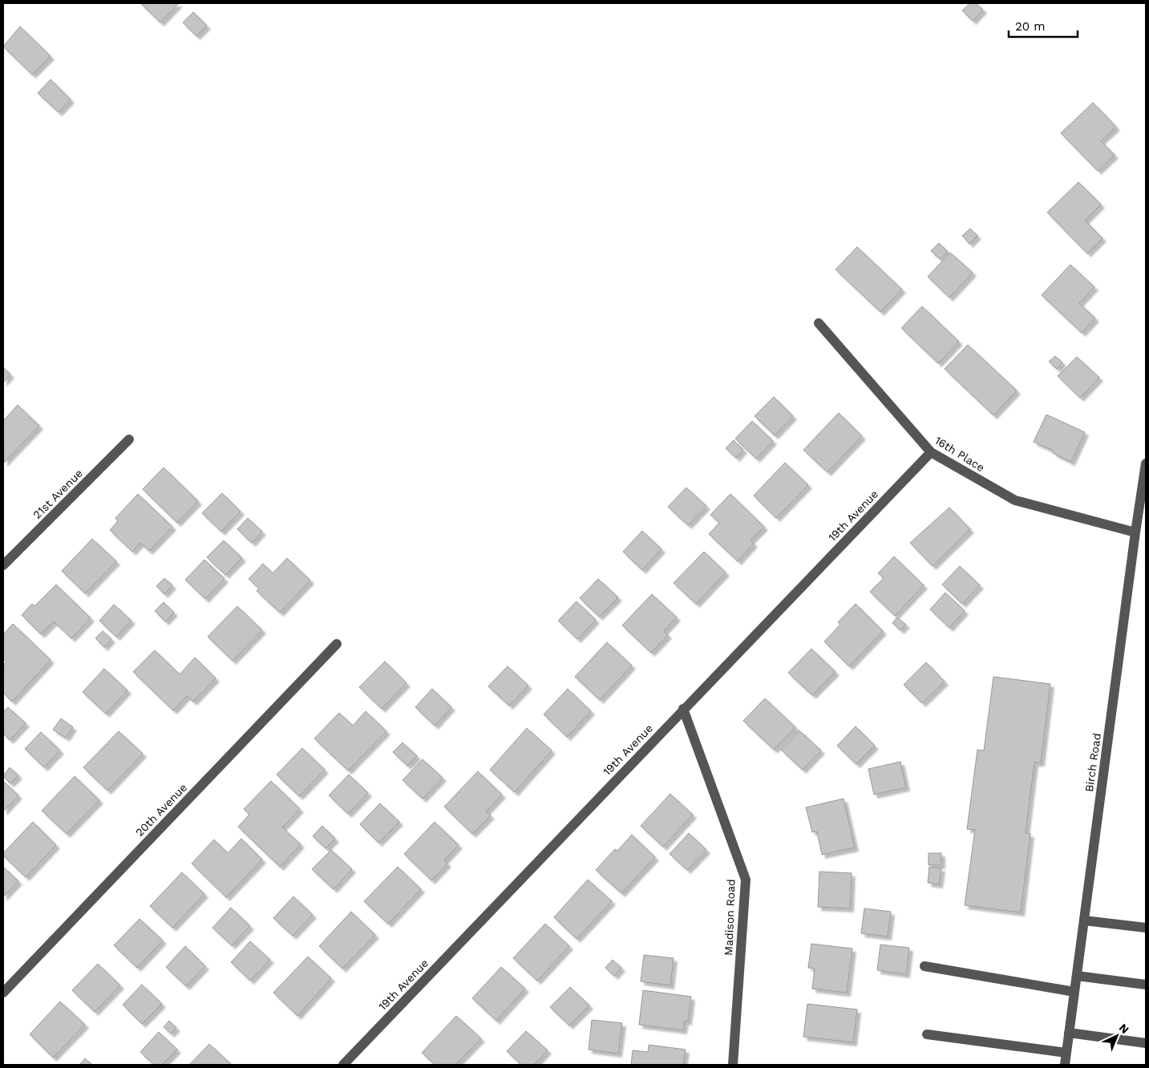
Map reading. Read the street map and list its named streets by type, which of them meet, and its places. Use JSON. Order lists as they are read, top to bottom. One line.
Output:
{"streets":{"street":["16th Place","21st Avenue","19th Avenue","Birch Road","20th Avenue","Madison Road"]},"crossings":[["16th Place","19th Avenue"],["16th Place","Birch Road"],["19th Avenue","Madison Road"]],"scale_bar":"20 m","north":"top right"}
